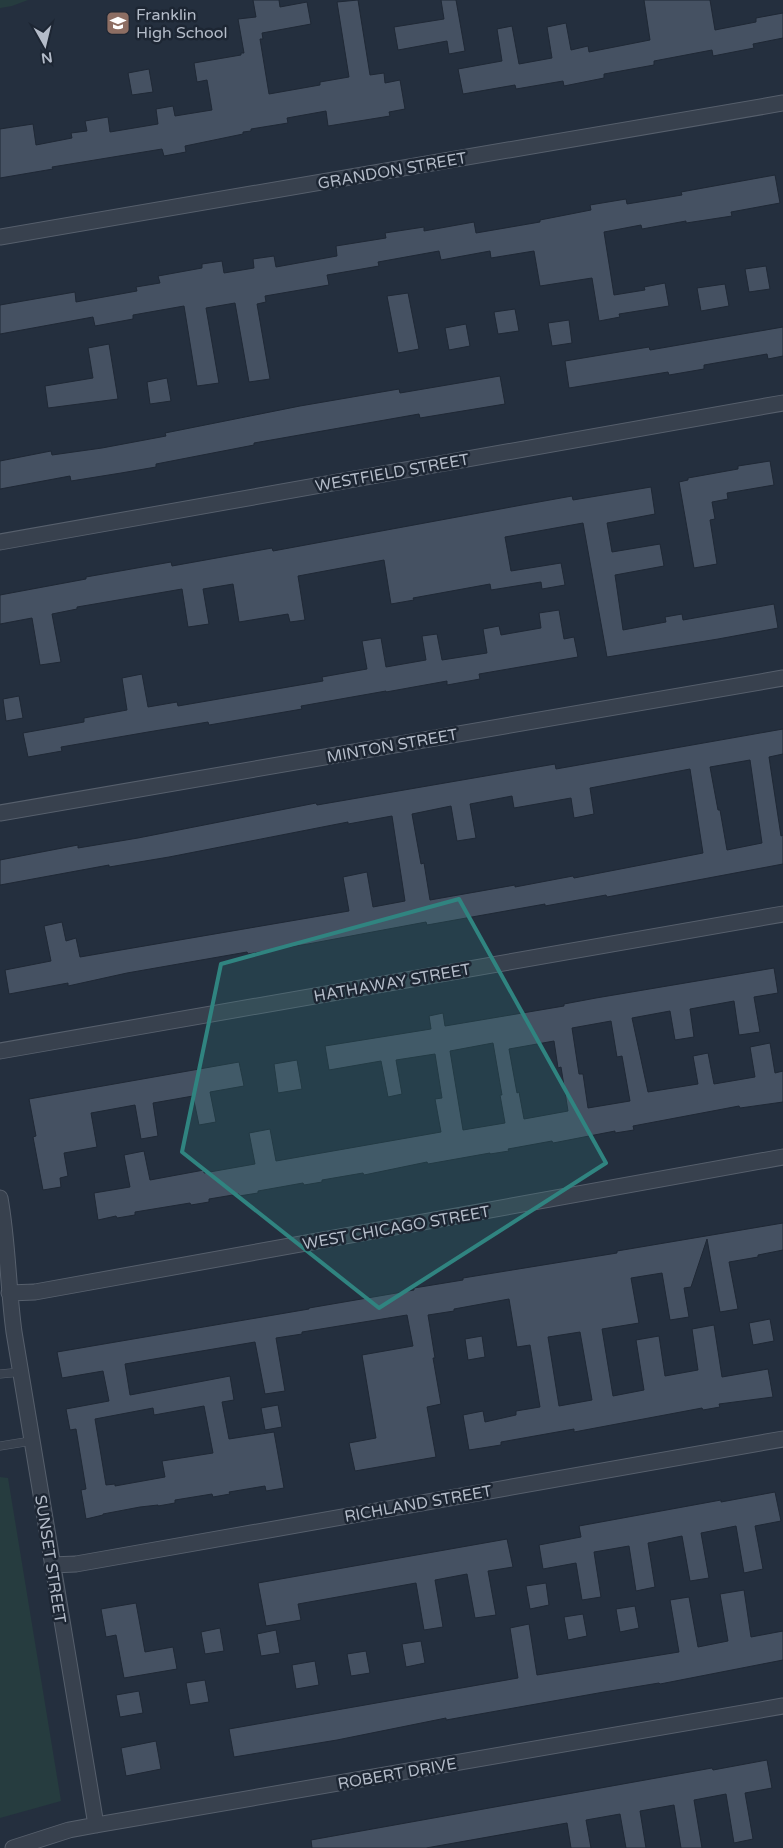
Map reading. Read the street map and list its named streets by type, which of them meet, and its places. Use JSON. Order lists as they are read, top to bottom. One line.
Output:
{"streets":{"street":["GRANDON STREET","WESTFIELD STREET","MINTON STREET","HATHAWAY STREET","WEST CHICAGO STREET","RICHLAND STREET","SUNSET STREET","ROBERT DRIVE"]},"crossings":[["WEST CHICAGO STREET","SUNSET STREET"],["RICHLAND STREET","SUNSET STREET"],["SUNSET STREET","ROBERT DRIVE"]],"places":{"school or university":["Franklin High School"]},"north":"bottom"}
